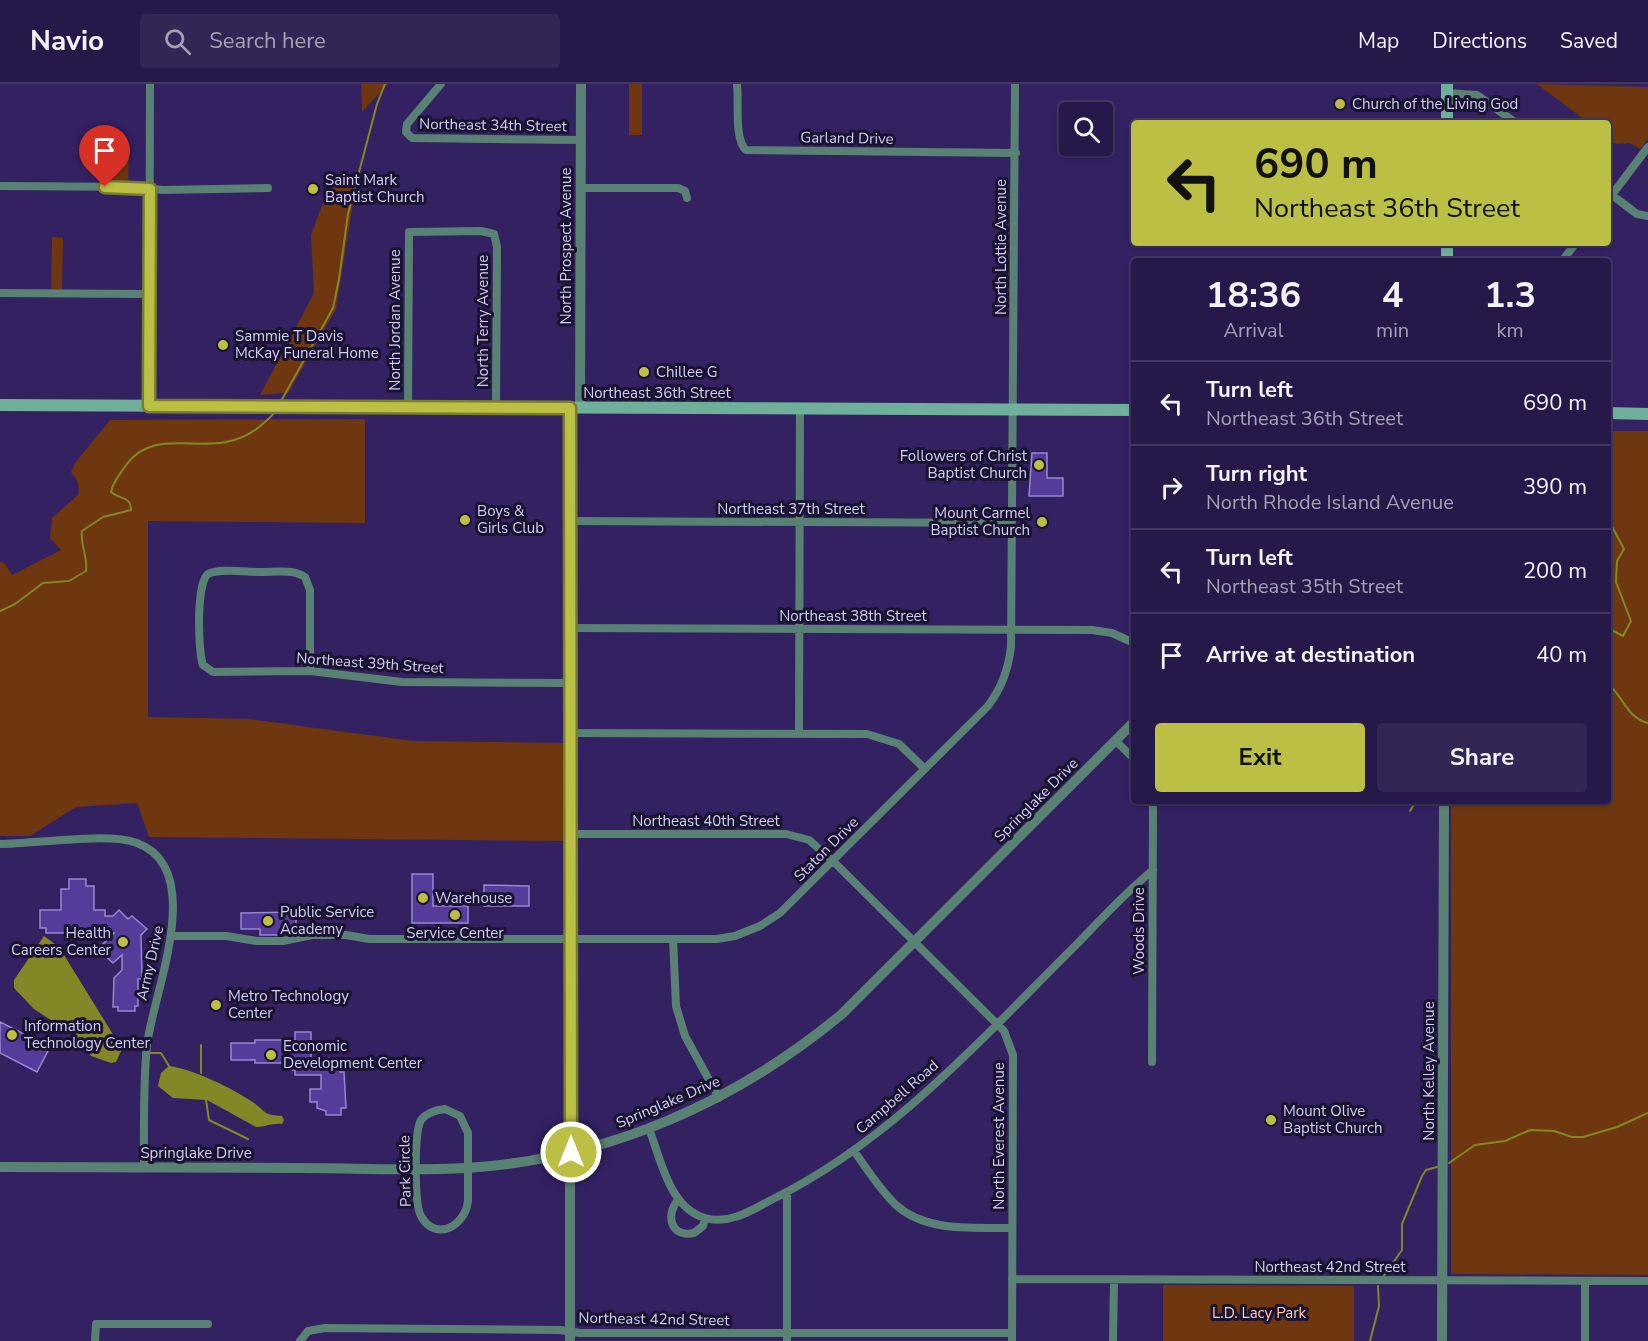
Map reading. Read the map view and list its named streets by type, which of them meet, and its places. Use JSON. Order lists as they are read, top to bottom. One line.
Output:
{"streets":{"main road":["Northeast 36th Street"],"street":["Northeast 34th Street","Garland Drive","North Prospect Avenue","North Lottie Avenue","North Jordan Avenue","North Terry Avenue","Northeast 37th Street","Northeast 38th Street","Northeast 39th Street","Springlake Drive","Northeast 40th Street","Staton Drive","Woods Drive","Army Drive","North Kelley Avenue","Campbell Road","North Everest Avenue","Park Circle","Northeast 42nd Street"]},"crossings":[["Northeast 34th Street","North Prospect Avenue"],["Garland Drive","North Lottie Avenue"],["North Prospect Avenue","Northeast 36th Street"],["North Prospect Avenue","Northeast 37th Street"],["North Prospect Avenue","Northeast 38th Street"],["North Prospect Avenue","Northeast 39th Street"],["North Prospect Avenue","Springlake Drive"],["North Prospect Avenue","Northeast 40th Street"],["North Prospect Avenue","Staton Drive"],["North Prospect Avenue","Northeast 42nd Street"],["North Lottie Avenue","Northeast 36th Street"],["North Lottie Avenue","Staton Drive"],["North Jordan Avenue","North Terry Avenue"],["North Jordan Avenue","Northeast 36th Street"],["North Terry Avenue","Northeast 36th Street"],["Northeast 36th Street","Staton Drive"],["Northeast 37th Street","Staton Drive"],["Northeast 38th Street","Staton Drive"],["Springlake Drive","Army Drive"],["Springlake Drive","North Everest Avenue"],["Springlake Drive","Park Circle"],["Northeast 40th Street","Staton Drive"],["Northeast 40th Street","North Everest Avenue"],["Staton Drive","Army Drive"],["Staton Drive","North Everest Avenue"],["Woods Drive","Campbell Road"],["North Kelley Avenue","Northeast 42nd Street"],["Campbell Road","North Everest Avenue"],["North Everest Avenue","Northeast 42nd Street"]],"parks":["L.D. Lacy Park"],"places":["Church of the Living God","Saint Mark Baptist Church","Sammie T Davis McKay Funeral Home","Chillee G","Followers of Christ Baptist Church","Boys & Girls Club","Mount Carmel Baptist Church","Warehouse","Service Center","Public Service Academy","Health Careers Center","Metro Technology Center","Information Technology Center","Economic Development Center","Mount Olive Baptist Church"],"page":{"header":"Navio","search":"Search here","nav":["Map","Directions","Saved"],"turn":["690 m","Northeast 36th Street"],"eta":["18:36","Arrival","4","min","1.3","km"],"list":[{"name":"Turn left","note":"Northeast 36th Street","value":"690 m"},{"name":"Turn right","note":"North Rhode Island Avenue","value":"390 m"},{"name":"Turn left","note":"Northeast 35th Street","value":"200 m"},{"name":"Arrive at destination","value":"40 m"}],"buttons":["Exit","Share"]}}
